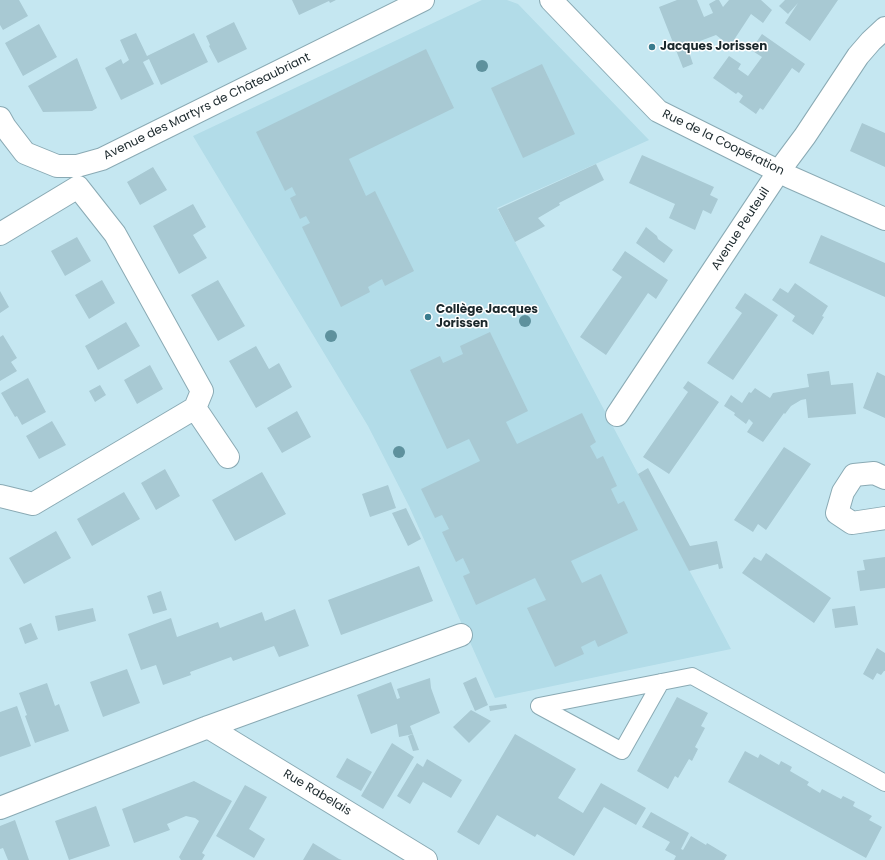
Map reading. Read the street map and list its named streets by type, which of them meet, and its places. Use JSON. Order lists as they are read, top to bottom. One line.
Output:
{"streets":{"street":["Avenue des Martyrs de Châteaubriant","Rue de la Coopération","Avenue Peuteuil","Rue Rabelais"]},"crossings":[["Rue de la Coopération","Avenue Peuteuil"]],"places":["Jacques Jorissen","Collège Jacques Jorissen"]}
